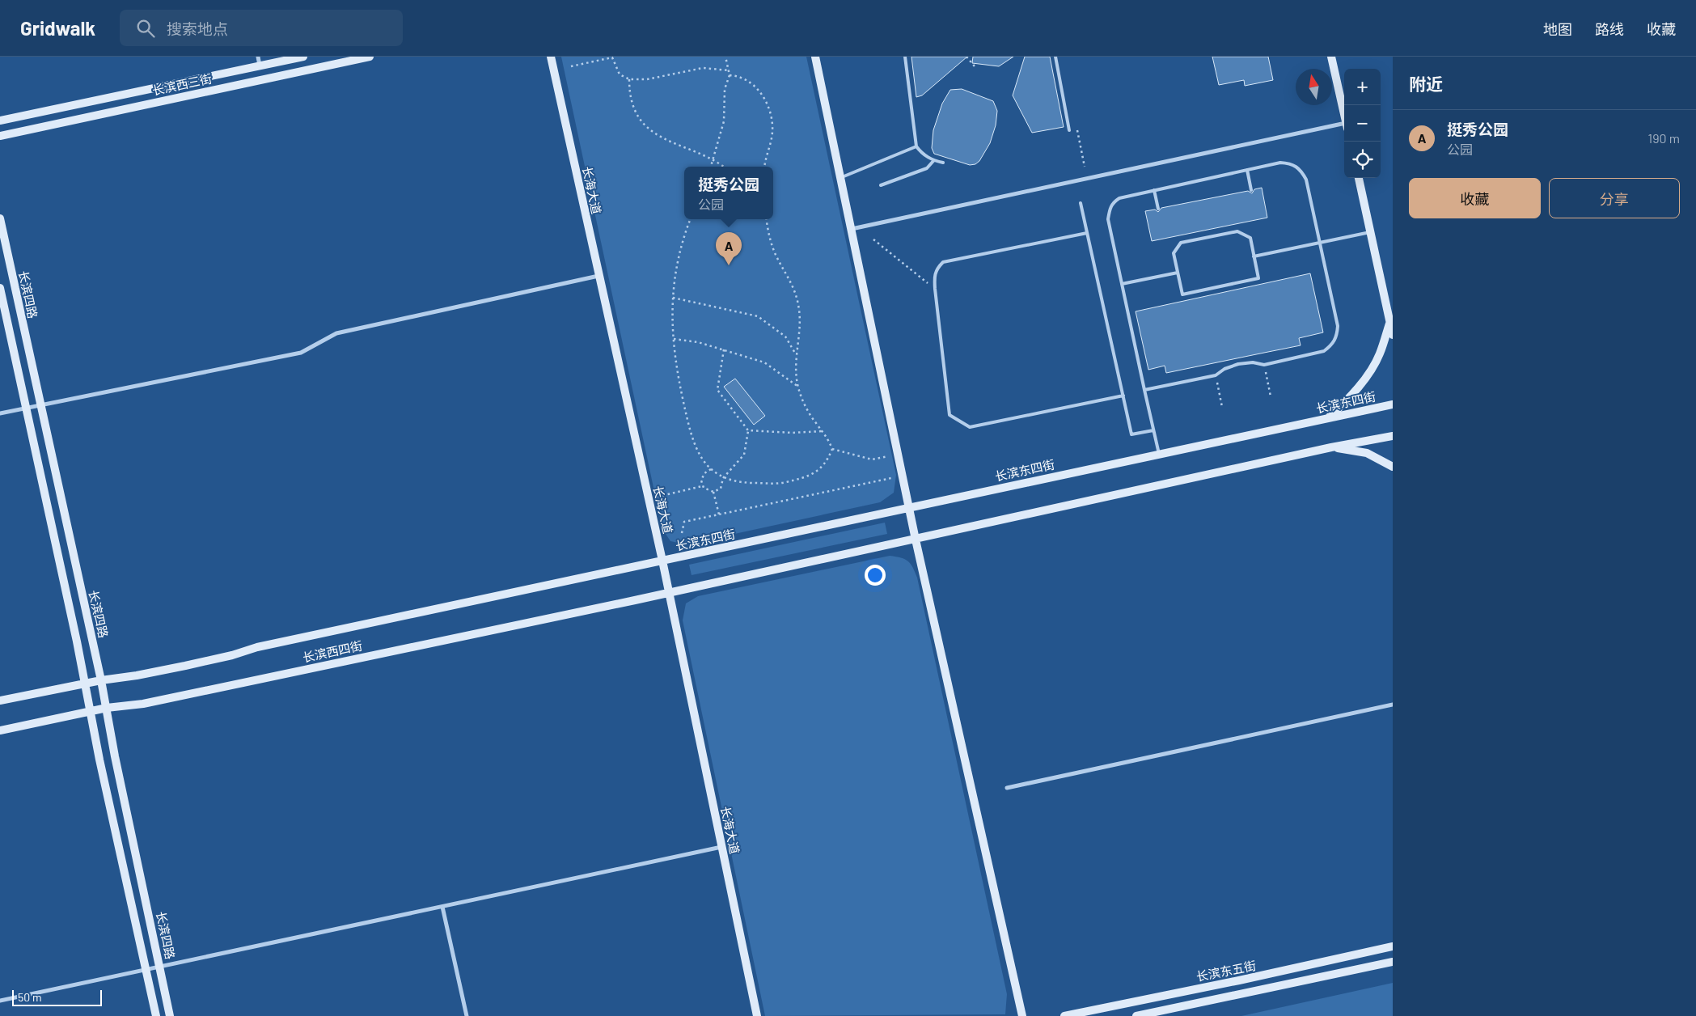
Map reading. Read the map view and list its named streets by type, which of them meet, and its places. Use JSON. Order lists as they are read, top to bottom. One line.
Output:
{"streets":{"main road":["长滨西三街","长海大道","长滨四路","长滨东四街","长滨西四街","长滨东五街"]},"crossings":[["长海大道","长滨东四街"],["长海大道","长滨西四街"],["长滨四路","长滨西四街"],["长滨东四街","长滨西四街"]],"scale_bar":"50 m","north":"top","page":{"header":"Gridwalk","search":"搜索地点","nav":["地图","路线","收藏"],"heading":"附近","map_buttons":["+","−"],"list":[{"mark":"A","name":"挺秀公园","note":"公园","value":"190 m"}],"buttons":["收藏","分享"],"popup":["挺秀公园","公园"],"pins":"A","scale":"50 m"}}
